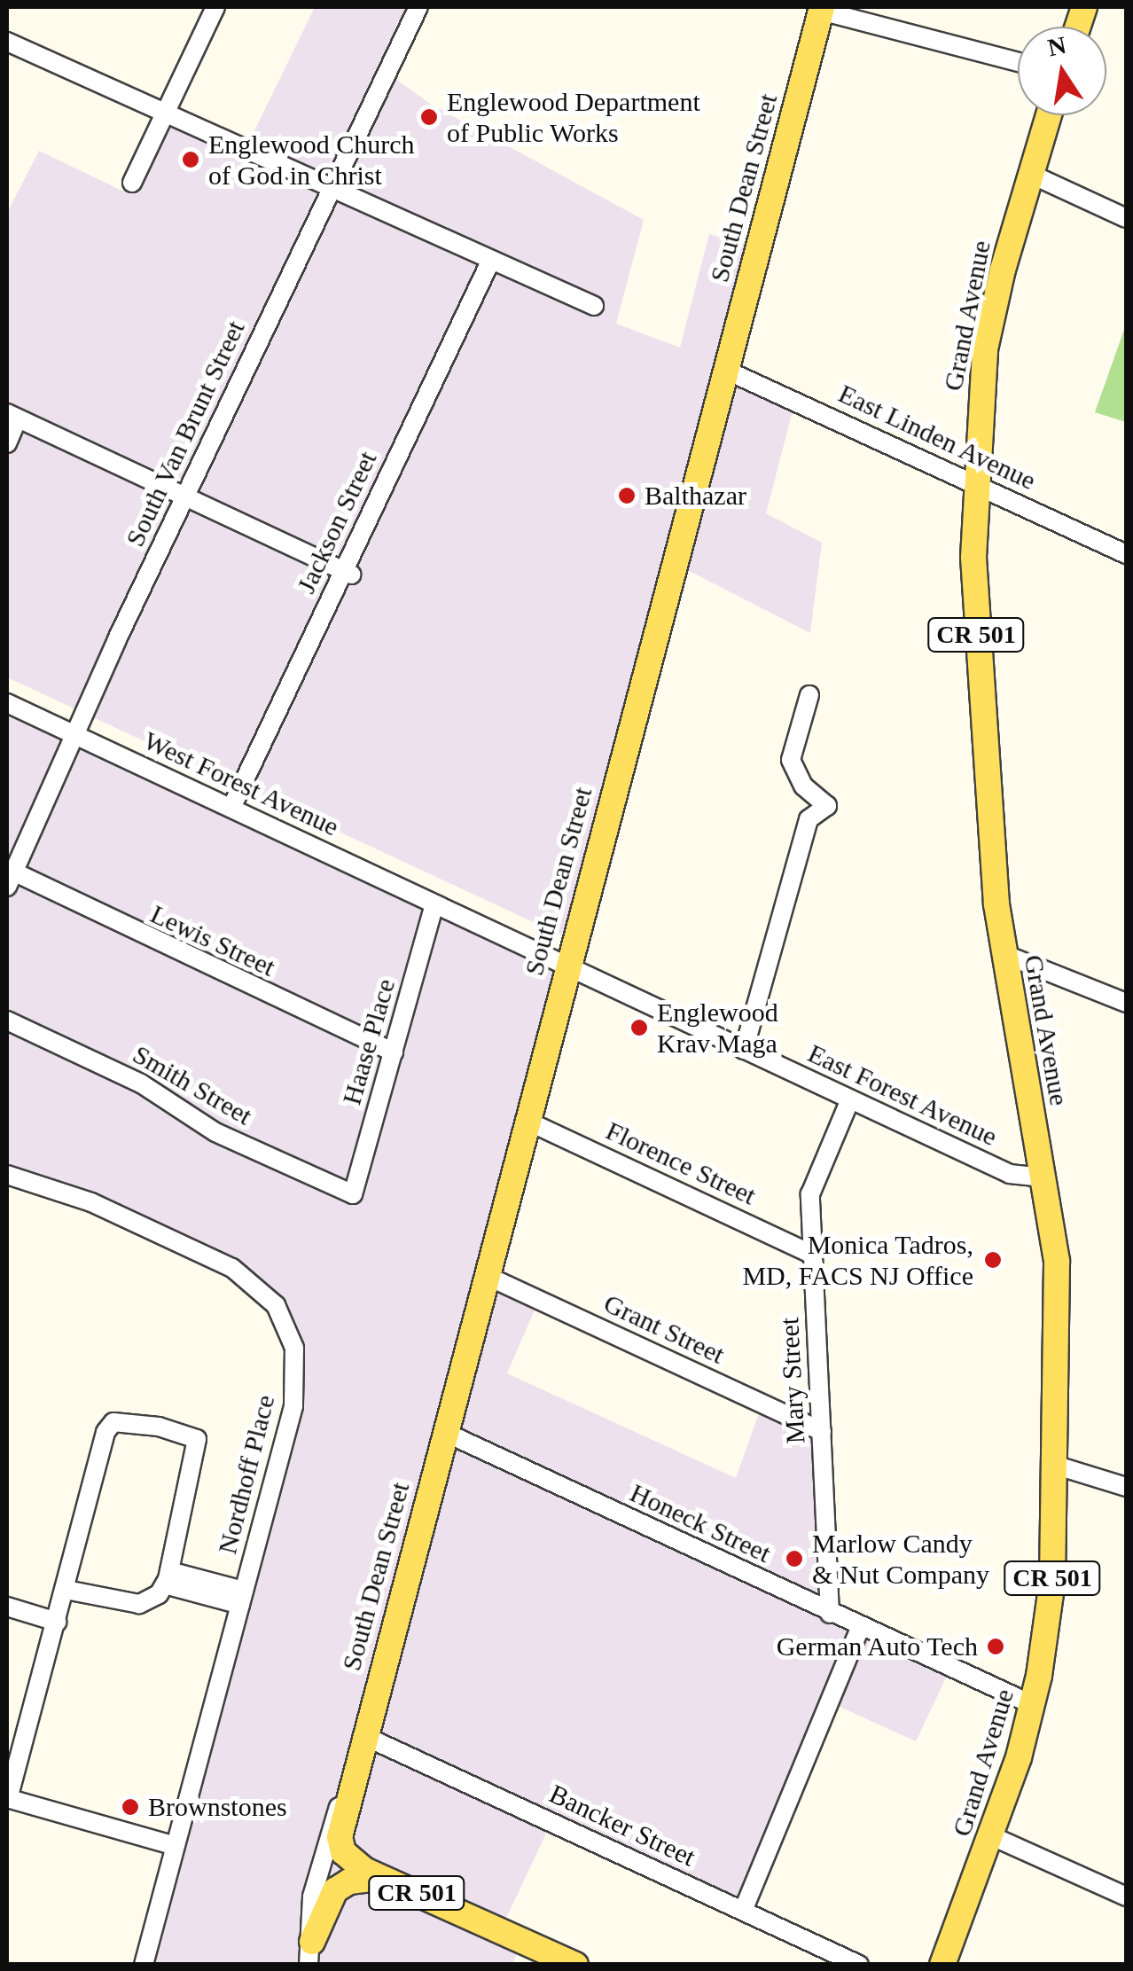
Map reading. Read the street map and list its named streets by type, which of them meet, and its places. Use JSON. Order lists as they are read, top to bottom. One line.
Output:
{"streets":{"main road":["South Dean Street","Grand Avenue","CR 501"],"street":["South Van Brunt Street","East Linden Avenue","Jackson Street","West Forest Avenue","Lewis Street","Haase Place","Smith Street","East Forest Avenue","Florence Street","Grant Street","Mary Street","Nordhoff Place","Honeck Street","Bancker Street"]},"crossings":[["South Dean Street","East Linden Avenue"],["South Dean Street","CR 501"],["South Dean Street","East Forest Avenue"],["South Dean Street","Florence Street"],["South Dean Street","Grant Street"],["South Dean Street","Honeck Street"],["South Dean Street","Bancker Street"],["Grand Avenue","East Linden Avenue"],["Grand Avenue","East Forest Avenue"],["Grand Avenue","Honeck Street"],["South Van Brunt Street","West Forest Avenue"],["South Van Brunt Street","Lewis Street"],["Jackson Street","West Forest Avenue"],["West Forest Avenue","Haase Place"],["West Forest Avenue","East Forest Avenue"],["Lewis Street","Haase Place"],["Haase Place","Smith Street"],["East Forest Avenue","Mary Street"],["Florence Street","Mary Street"],["Grant Street","Mary Street"],["Mary Street","Honeck Street"]],"places":["Englewood Department of Public Works","Englewood Church of God in Christ","Balthazar","Englewood Krav Maga","Monica Tadros, MD, FACS NJ Office","Marlow Candy & Nut Company","German Auto Tech","Brownstones"],"north":"top"}
